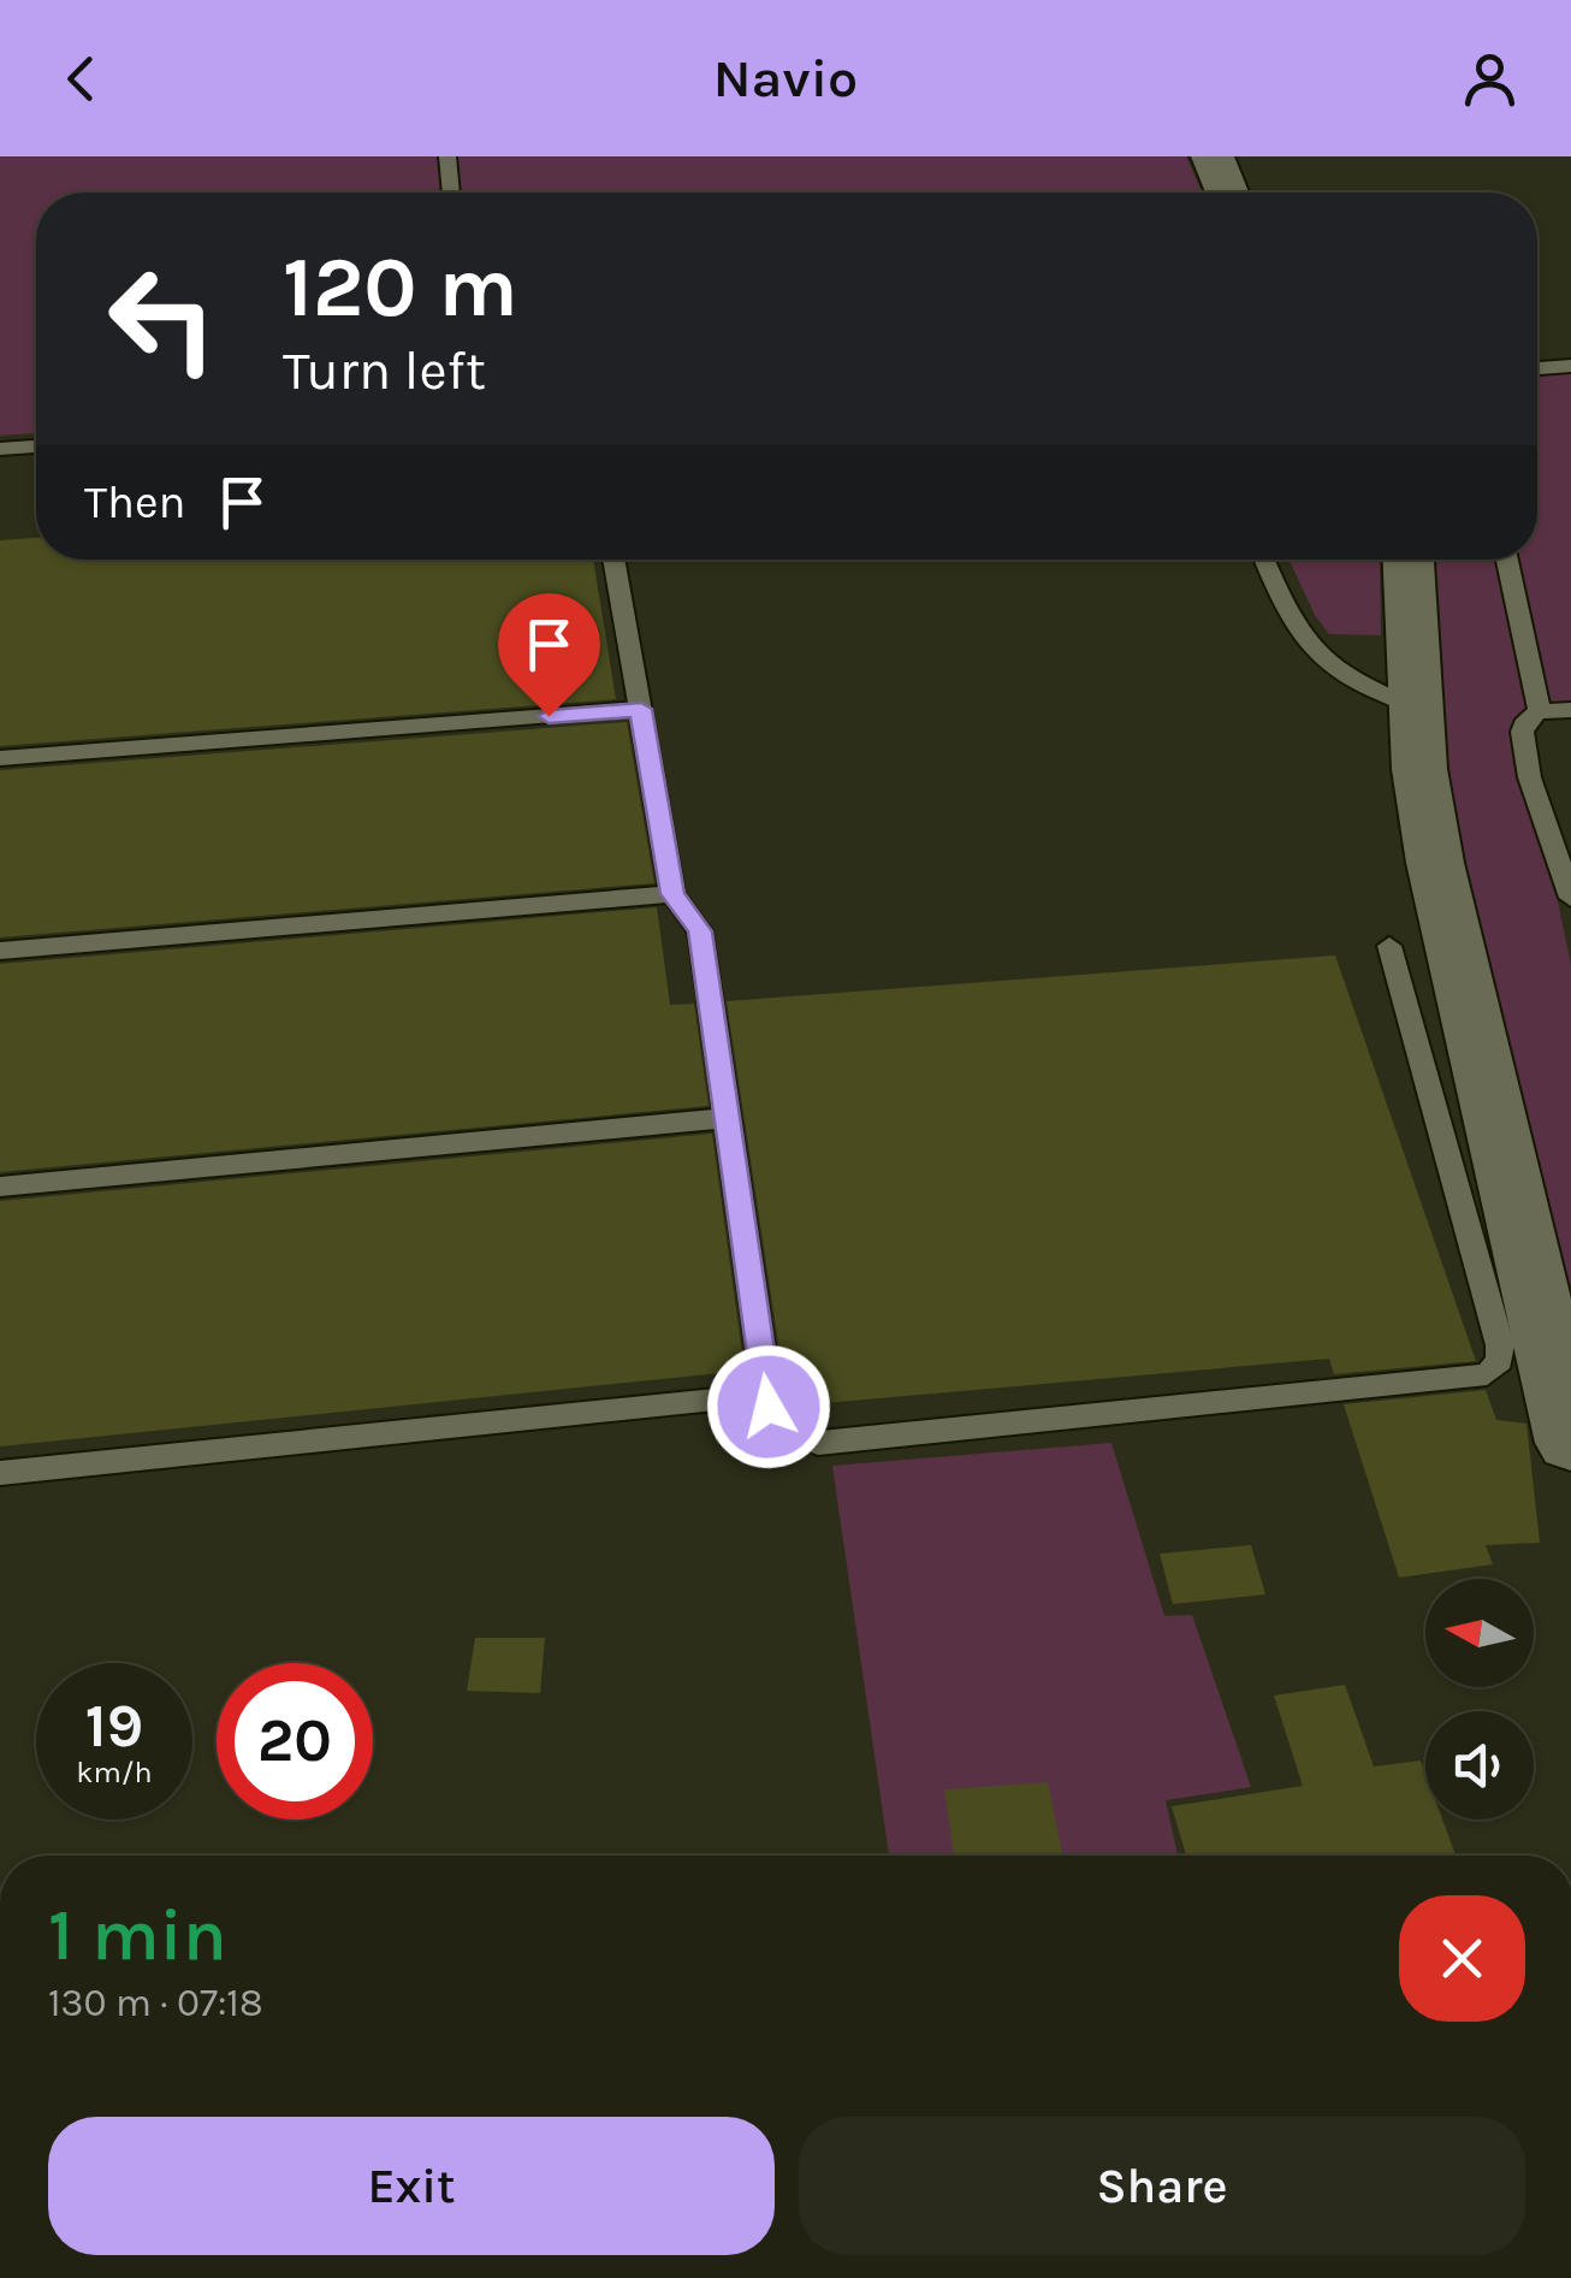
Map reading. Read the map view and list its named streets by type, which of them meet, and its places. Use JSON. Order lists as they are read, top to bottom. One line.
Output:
{"north":"left","page":{"header":"Navio","turn":["120 m","Turn left"],"then":"Then","speed":"19 km/h","limit":"20","heading":["1 min","130 m · 07:18"],"buttons":["Exit","Share"]}}
